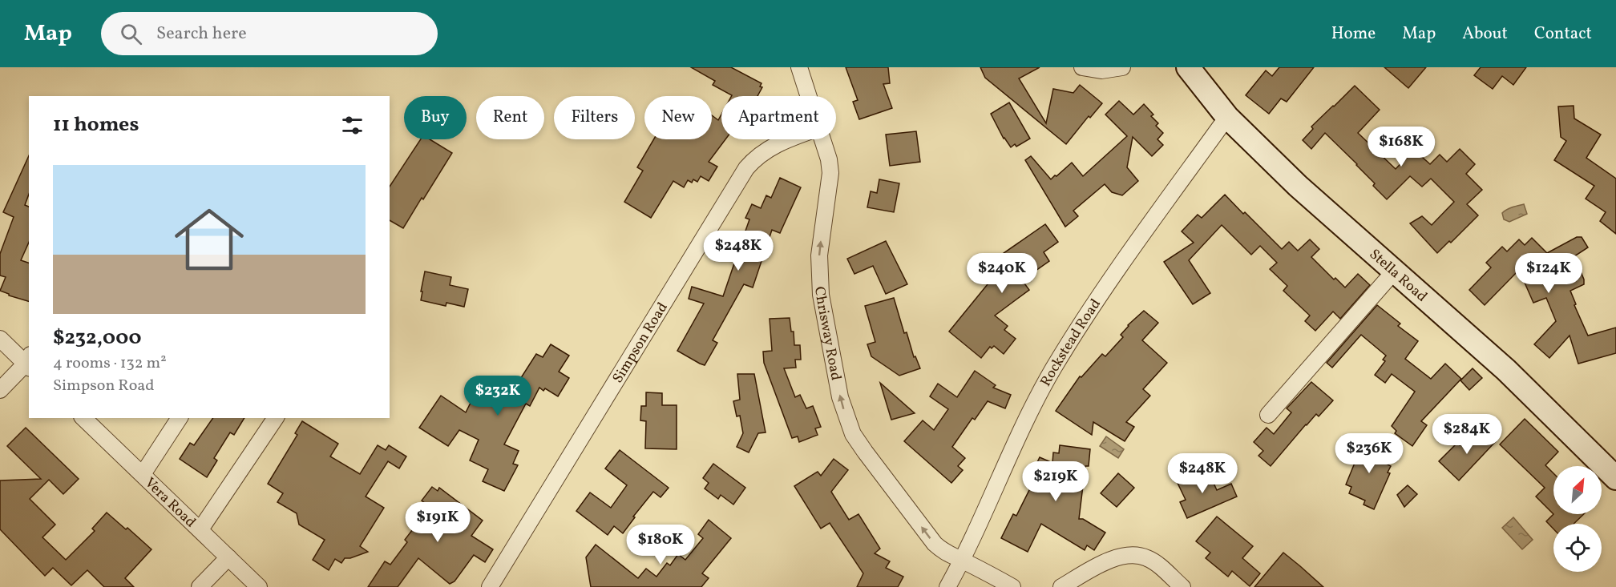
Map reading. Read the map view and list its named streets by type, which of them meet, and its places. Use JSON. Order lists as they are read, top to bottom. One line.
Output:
{"streets":{"main road":["Stella Road"],"street":["Chrisway Road","Simpson Road","Rockstead Road","Vera Road"]},"crossings":[["Stella Road","Rockstead Road"],["Chrisway Road","Rockstead Road"]],"one_way":["Chrisway Road"],"north":"top right","page":{"header":"Map","search":"Search here","nav":["Home","Map","About","Contact"],"chip":["Buy","Rent","Filters","New","Apartment"],"heading":"11 homes","price":["$168K","$248K","$240K","$124K","$232K","$284K","$236K","$248K","$219K","$191K","$180K"],"list":[{"name":"$232,000","note":"4 rooms · 132 m² · Simpson Road"}]}}
